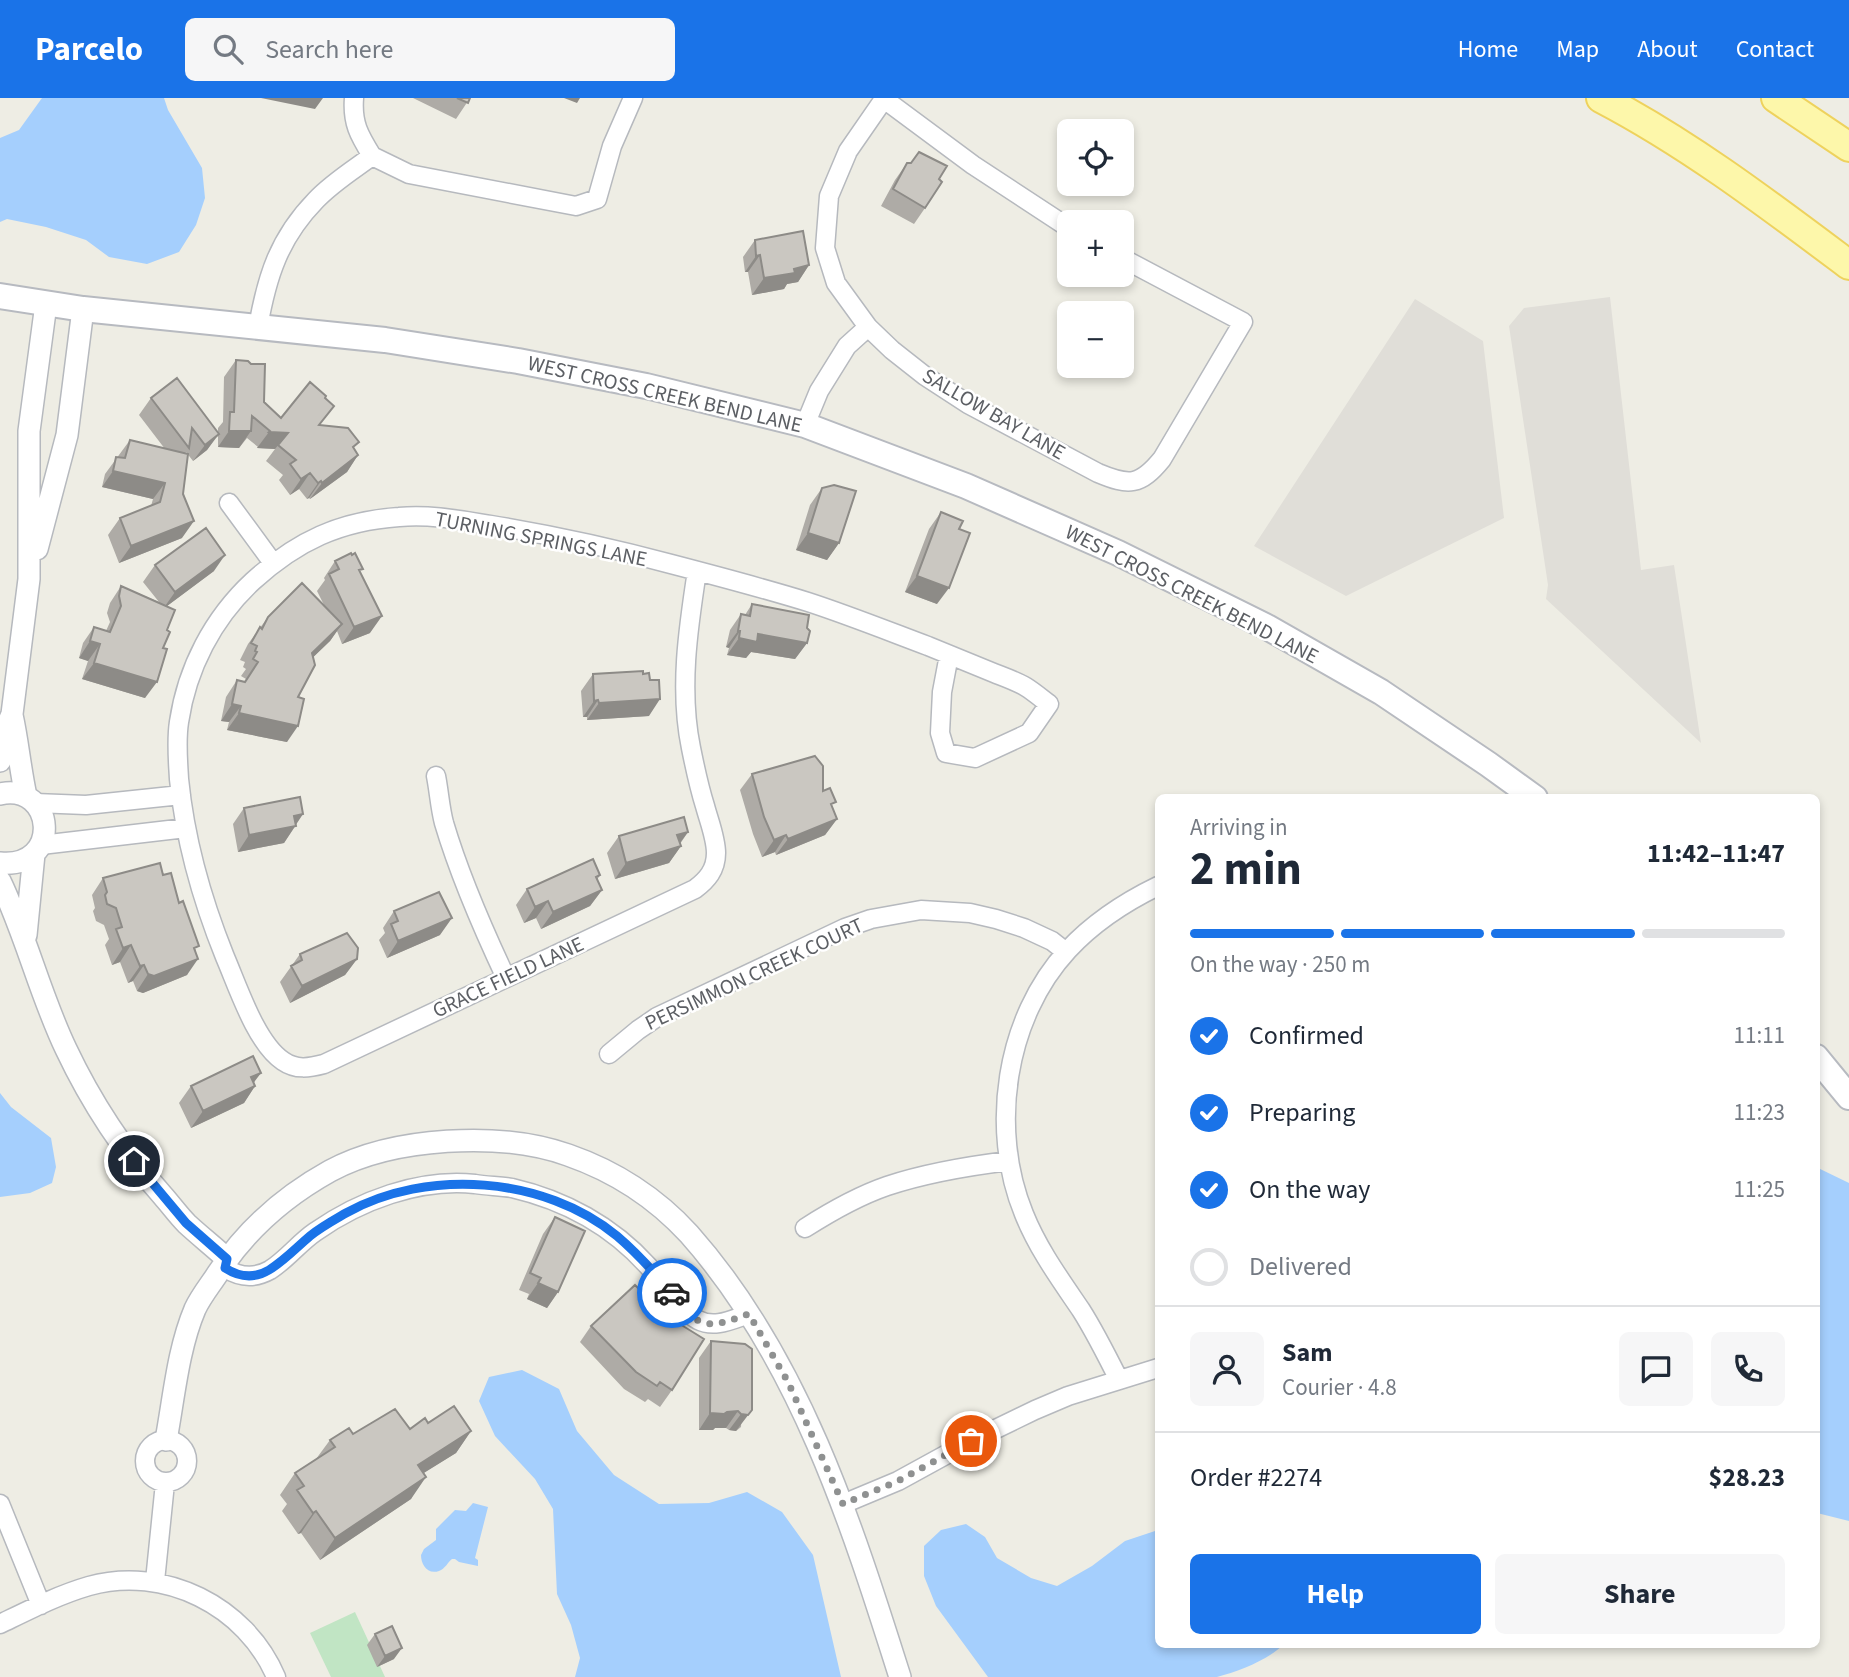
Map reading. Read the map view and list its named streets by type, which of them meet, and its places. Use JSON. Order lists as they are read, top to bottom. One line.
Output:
{"streets":{"main road":["WEST CROSS CREEK BEND LANE"],"street":["SALLOW BAY LANE","TURNING SPRINGS LANE","PERSIMMON CREEK COURT","GRACE FIELD LANE"]},"crossings":[["TURNING SPRINGS LANE","GRACE FIELD LANE"]],"page":{"header":"Parcelo","search":"Search here","nav":["Home","Map","About","Contact"],"map_buttons":["+","−"],"heading":["2 min","Arriving in","11:42–11:47"],"panel":["Sam","Courier · 4.8","Order #2274","$28.23"],"bar":"On the way · 250 m","list":[["Confirmed","11:11"],["Preparing","11:23"],["On the way","11:25"],"Delivered"],"buttons":["Help","Share"]}}
